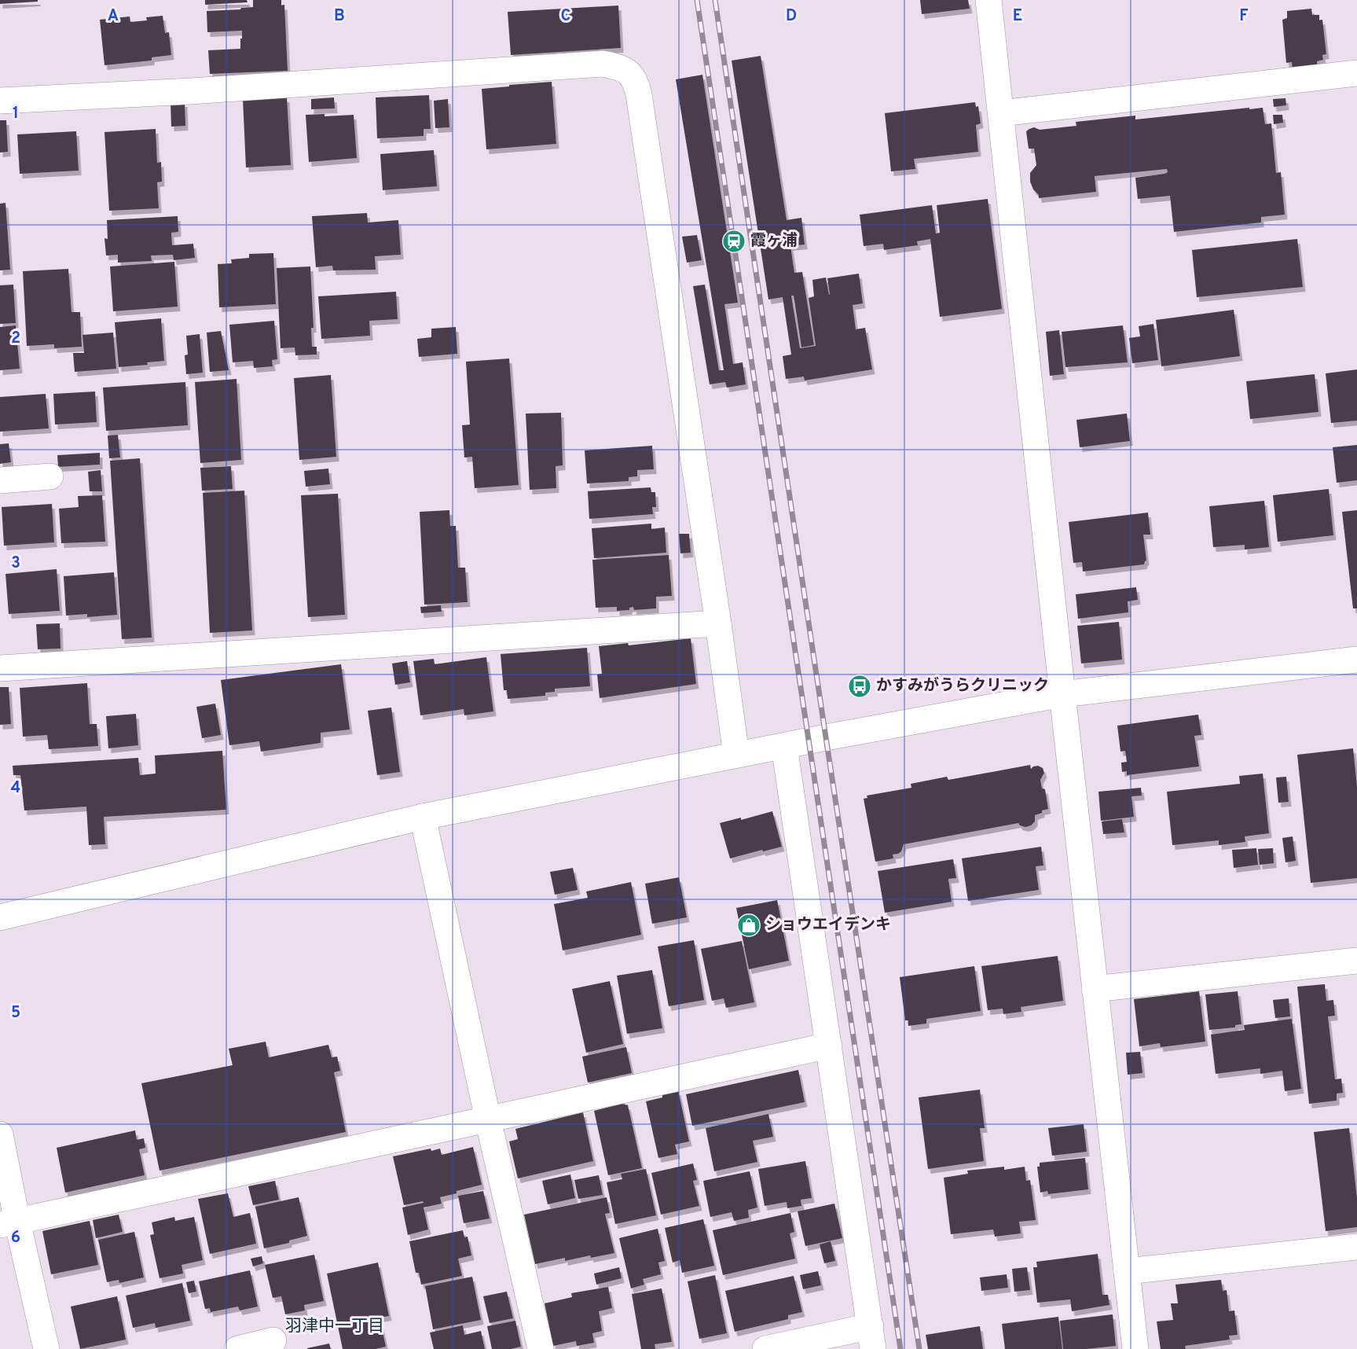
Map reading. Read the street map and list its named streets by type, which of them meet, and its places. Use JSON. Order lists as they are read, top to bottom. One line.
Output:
{"districts":["羽津中一丁目"],"places":{"station":["霞ヶ浦"],"bus stop":["かすみがうらクリニック"],"shop":["ショウエイデンキ"]},"grid":{"columns":["A","B","C","D","E","F"],"rows":["1","2","3","4","5","6"]}}
